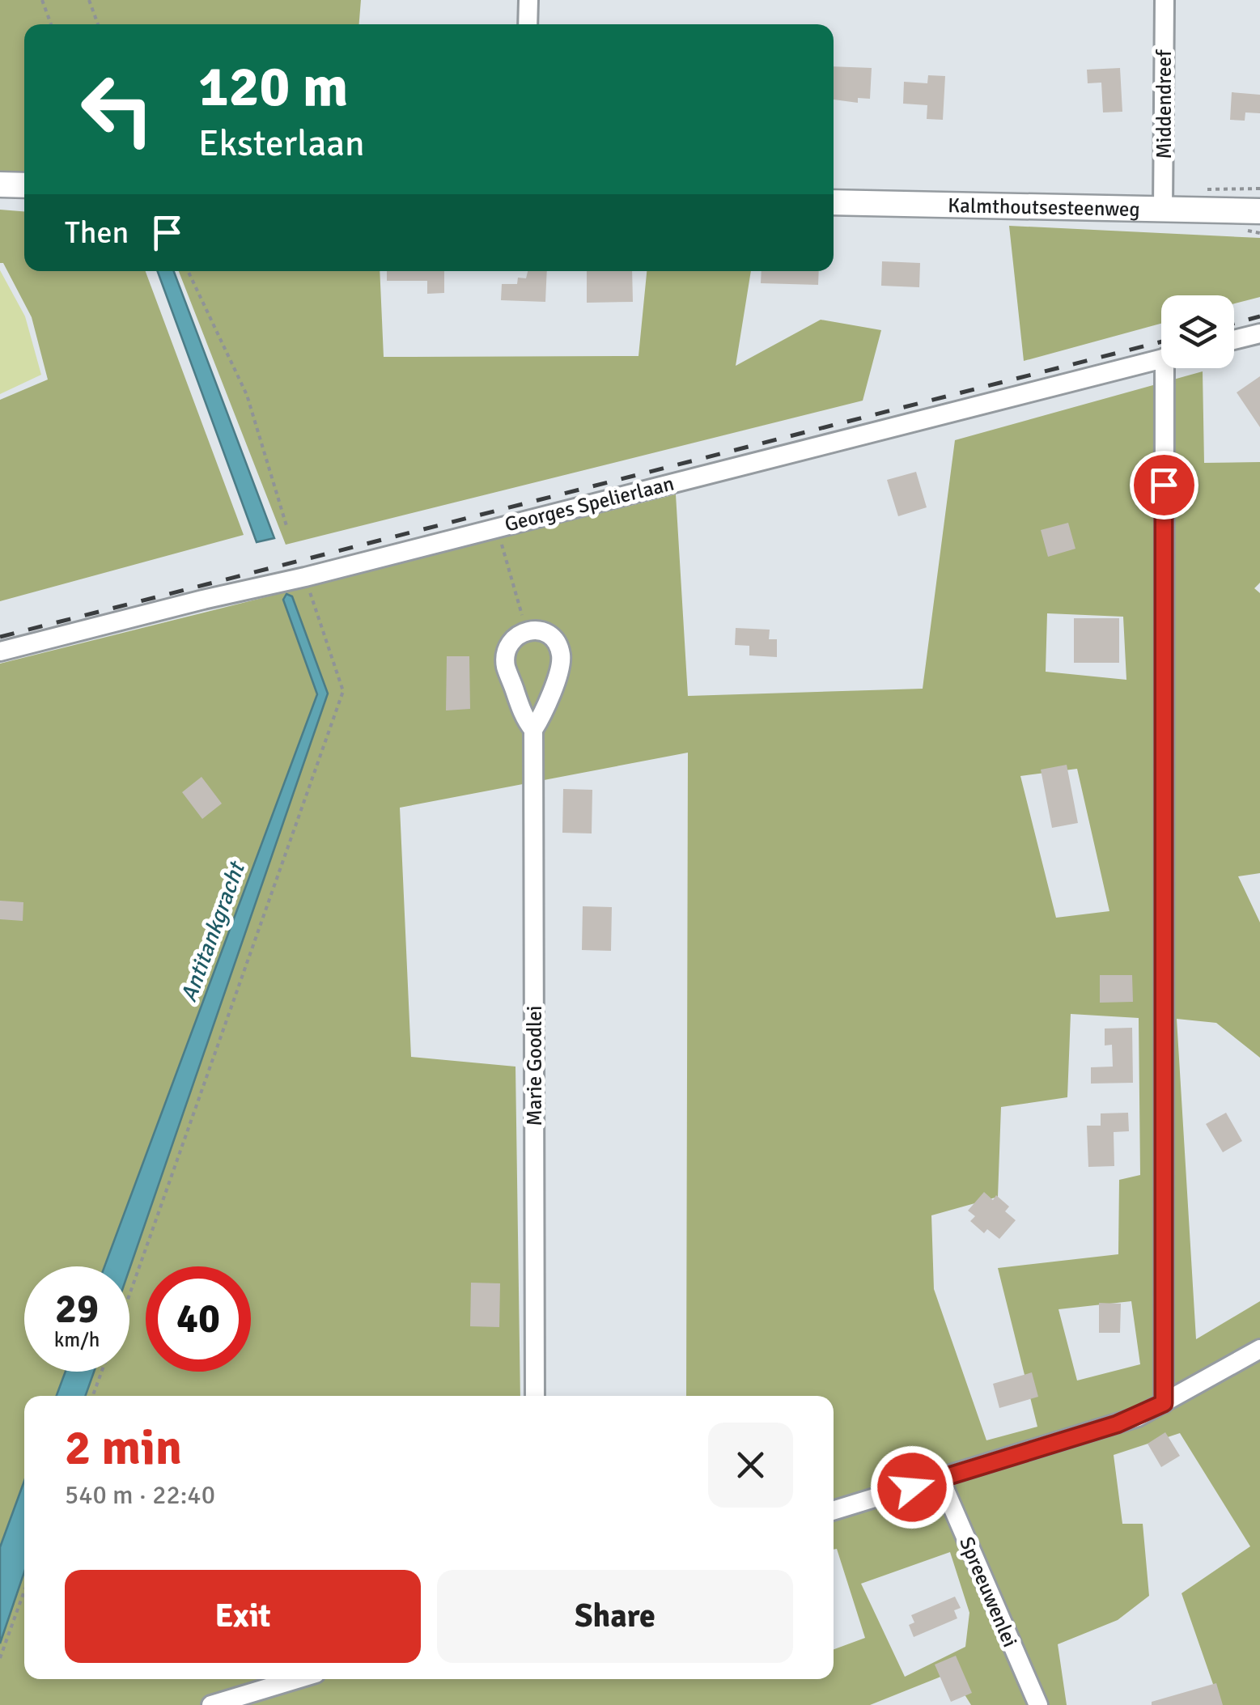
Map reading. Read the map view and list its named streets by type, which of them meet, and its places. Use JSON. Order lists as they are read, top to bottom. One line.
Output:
{"streets":{"main road":["Kalmthoutsesteenweg"],"street":["Middendreef","Georges Spelierlaan","Marie Goodlei","Spreeuwenlei"]},"crossings":[["Middendreef","Kalmthoutsesteenweg"]],"water":["Antitankgracht"],"page":{"turn":["120 m","Eksterlaan"],"then":"Then","speed":"29 km/h","limit":"40","heading":["2 min","540 m · 22:40"],"buttons":["Exit","Share"]}}
